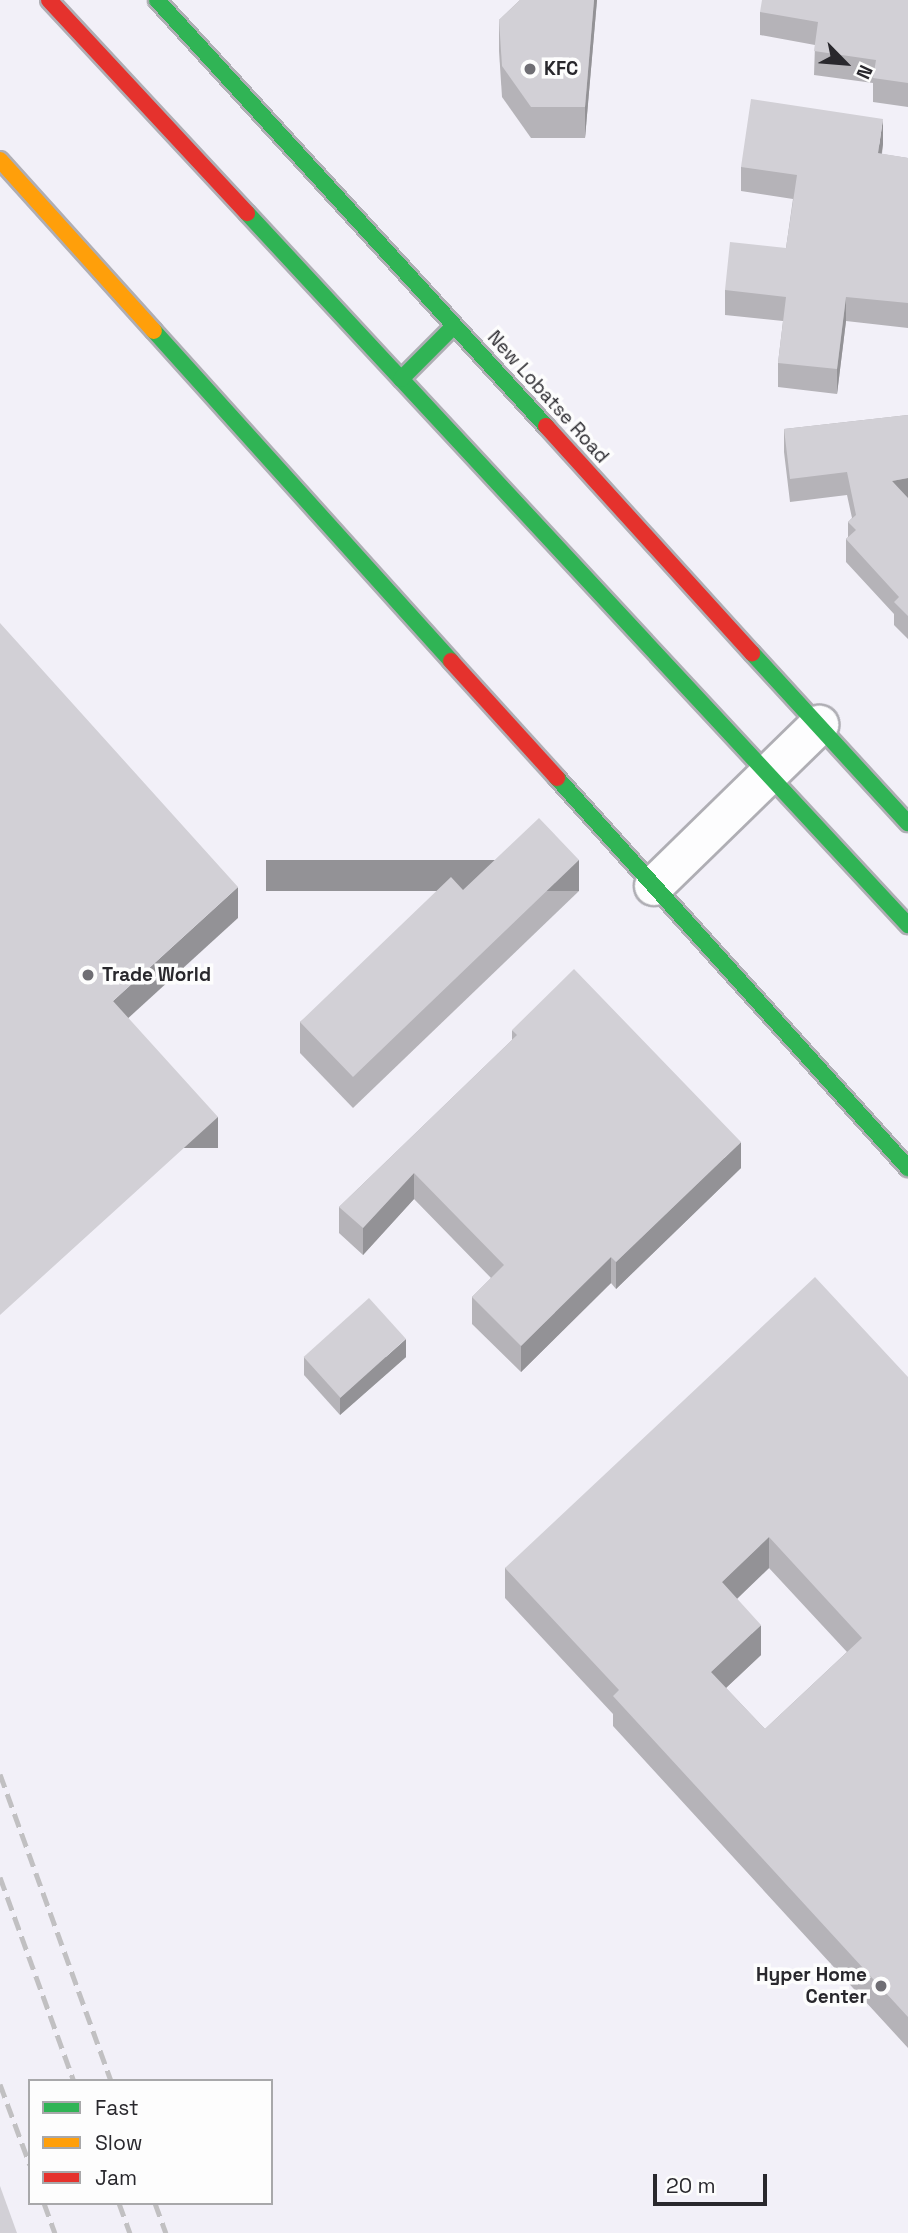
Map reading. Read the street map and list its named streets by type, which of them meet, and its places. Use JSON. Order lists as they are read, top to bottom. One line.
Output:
{"streets":{"main road":["New Lobatse Road"]},"places":["KFC","Trade World","Hyper Home Center"],"legend":["Fast","Slow","Jam"],"scale_bar":"20 m","north":"bottom right"}
